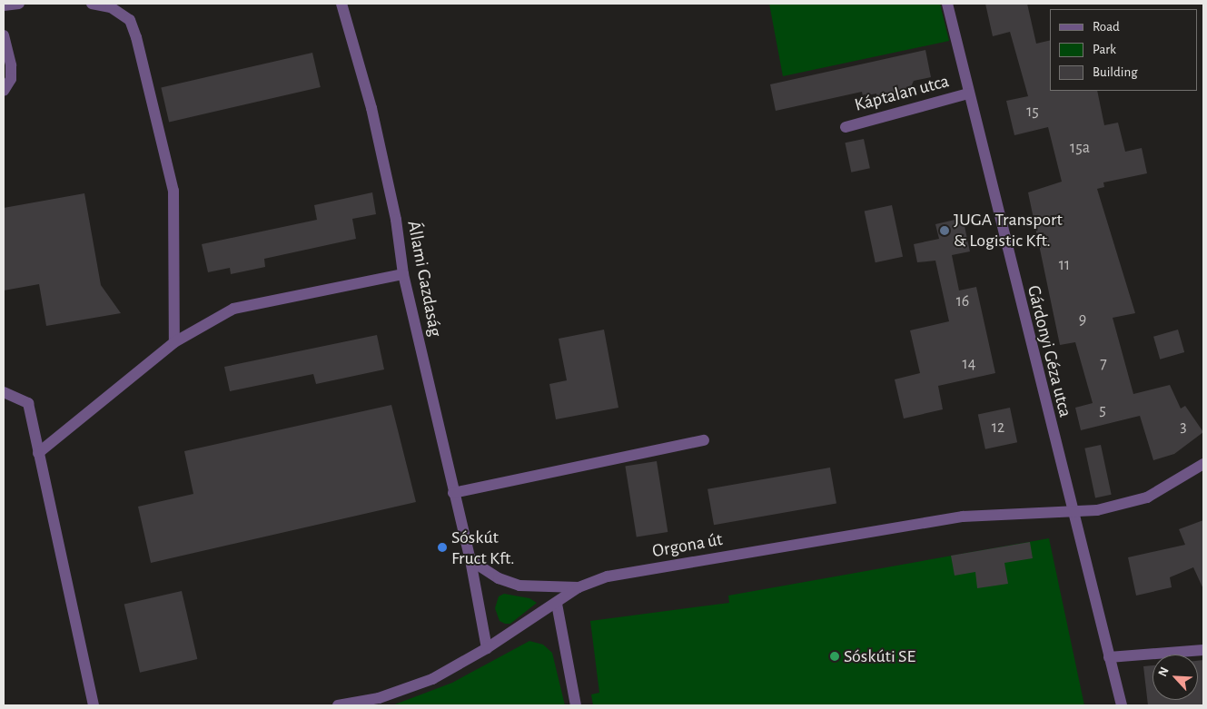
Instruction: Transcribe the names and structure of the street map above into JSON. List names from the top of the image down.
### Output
{
  "streets": {
    "street": [
      "Káptalan utca",
      "Állami Gazdaság",
      "Gárdonyi Géza utca",
      "Orgona út"
    ]
  },
  "crossings": [
    ["Káptalan utca", "Gárdonyi Géza utca"],
    ["Állami Gazdaság", "Orgona út"],
    ["Gárdonyi Géza utca", "Orgona út"]
  ],
  "places": ["JUGA Transport & Logistic Kft.", "Sóskút Fruct Kft.", "Sóskúti SE"],
  "house_numbers": [
    "15",
    "15a",
    "11",
    "16",
    "9",
    "14",
    "7",
    "5",
    "3",
    "12"
  ],
  "legend": ["Road", "Park", "Building"],
  "north": "top left"
}
